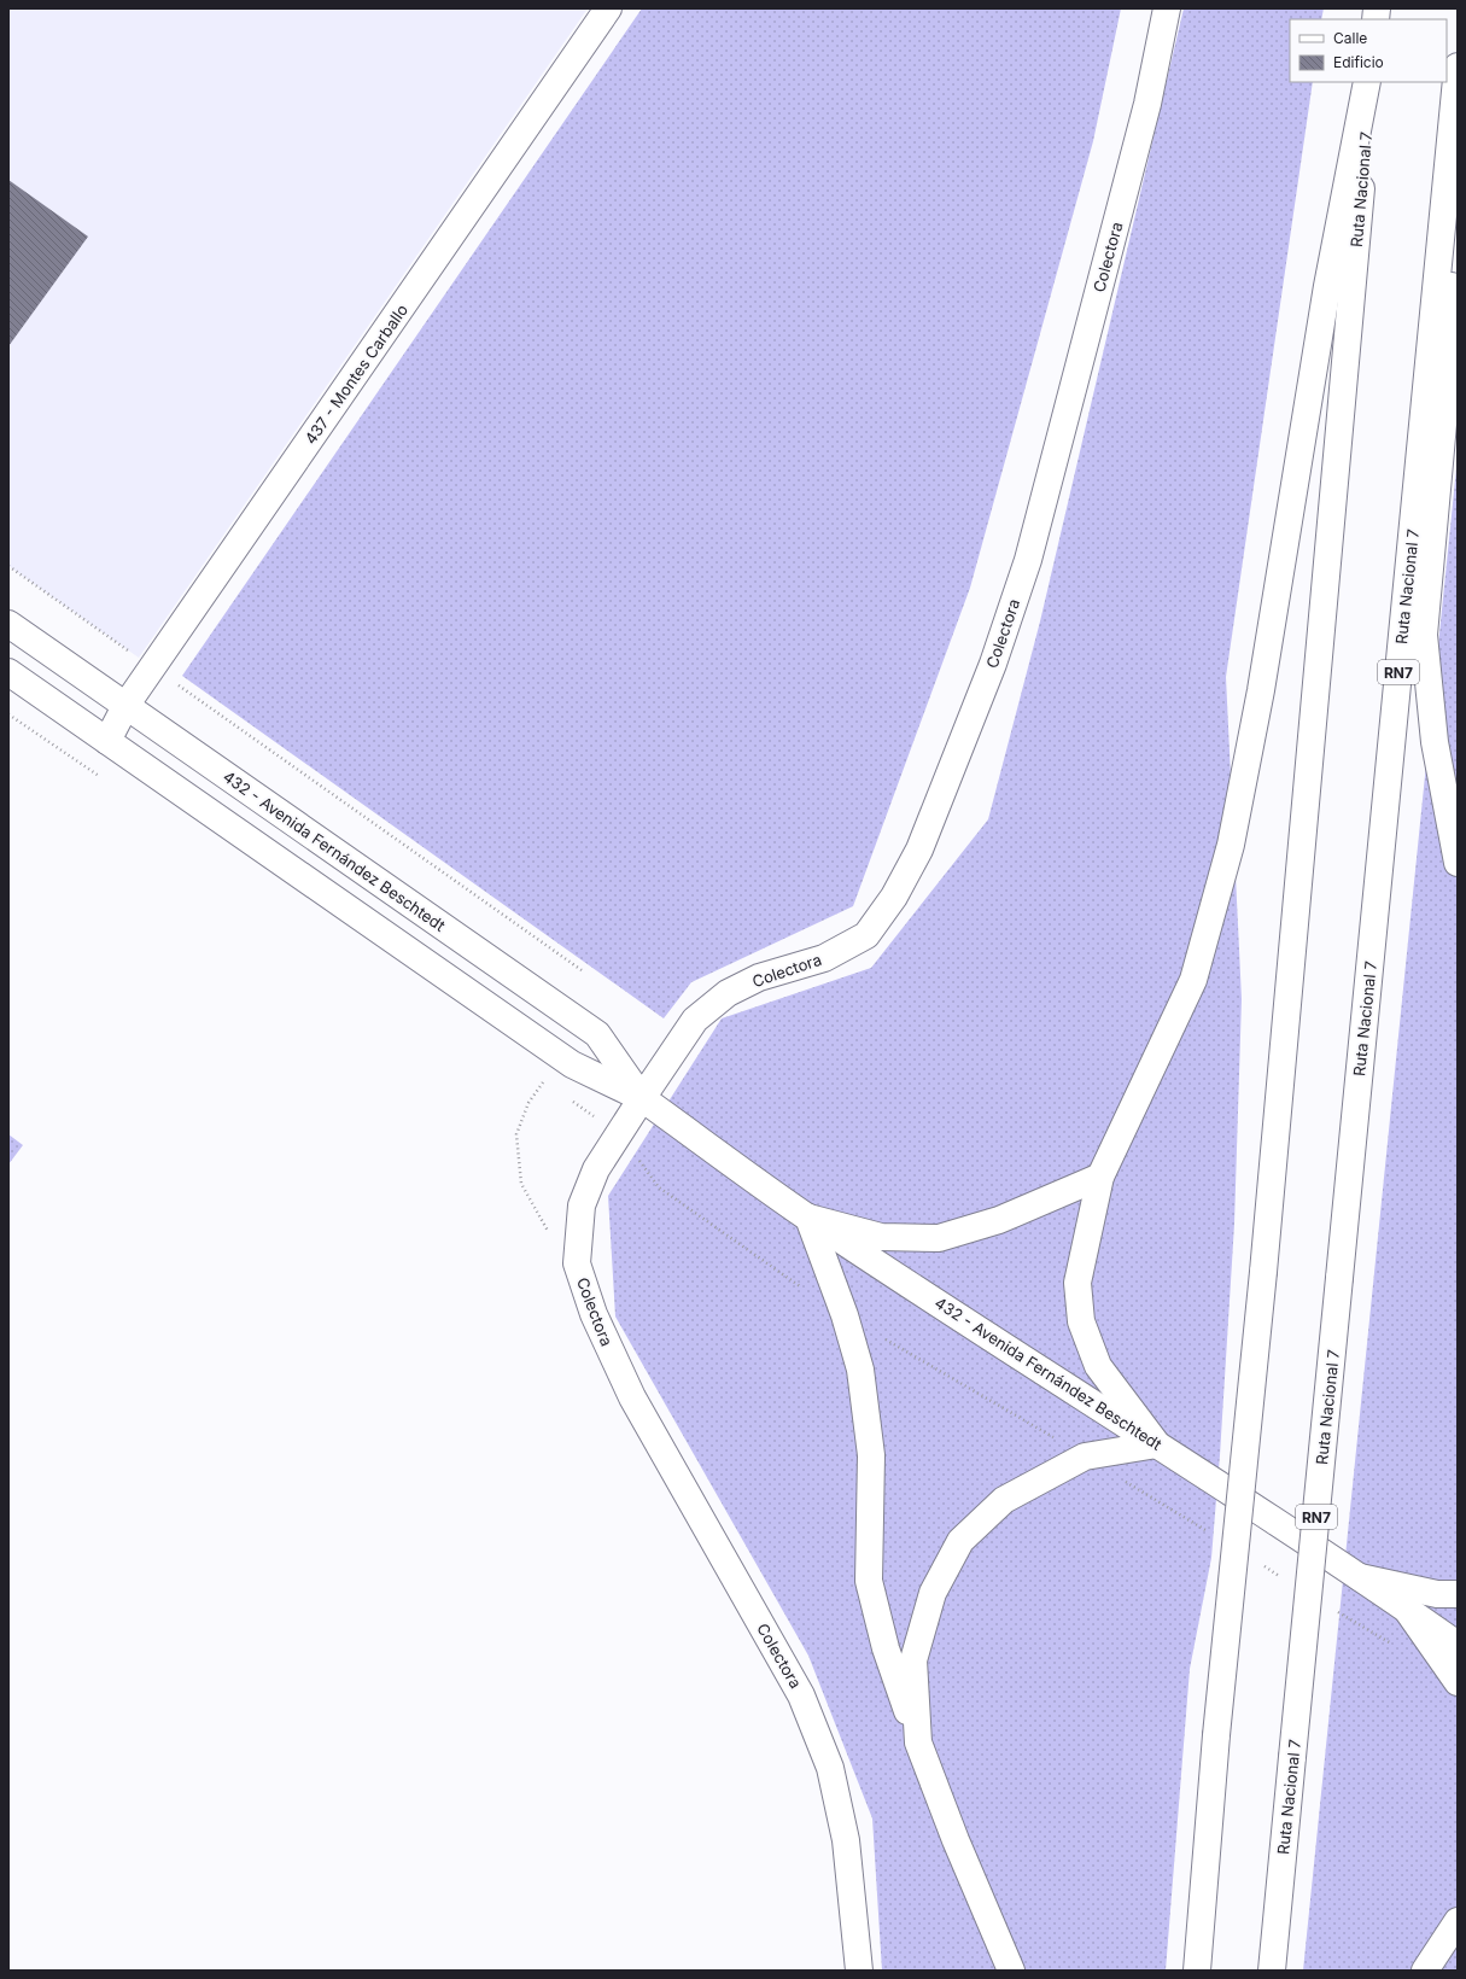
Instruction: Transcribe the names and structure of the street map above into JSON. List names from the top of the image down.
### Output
{
  "streets": {
    "main road": [
      "Ruta Nacional 7",
      "Colectora",
      "437 - Montes Carballo",
      "RN7",
      "432 - Avenida Fernández Beschtedt"
    ]
  },
  "crossings": [
    ["Colectora", "432 - Avenida Fernández Beschtedt"],
    ["437 - Montes Carballo", "432 - Avenida Fernández Beschtedt"]
  ],
  "legend": ["Calle", "Edificio"]
}
